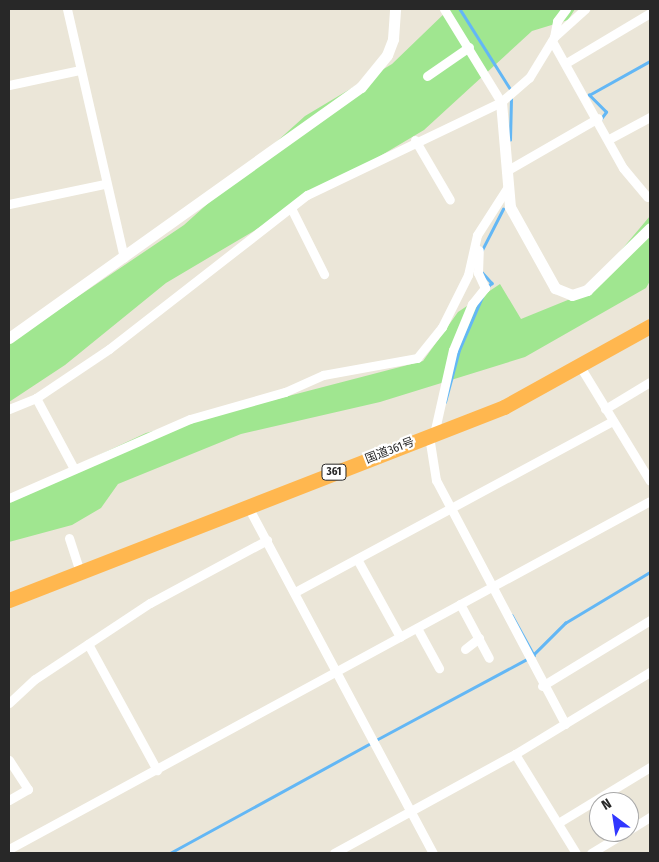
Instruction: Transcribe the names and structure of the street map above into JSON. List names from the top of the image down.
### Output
{
  "streets": {
    "highway": ["国道361号", "361"]
  },
  "north": "top left"
}
